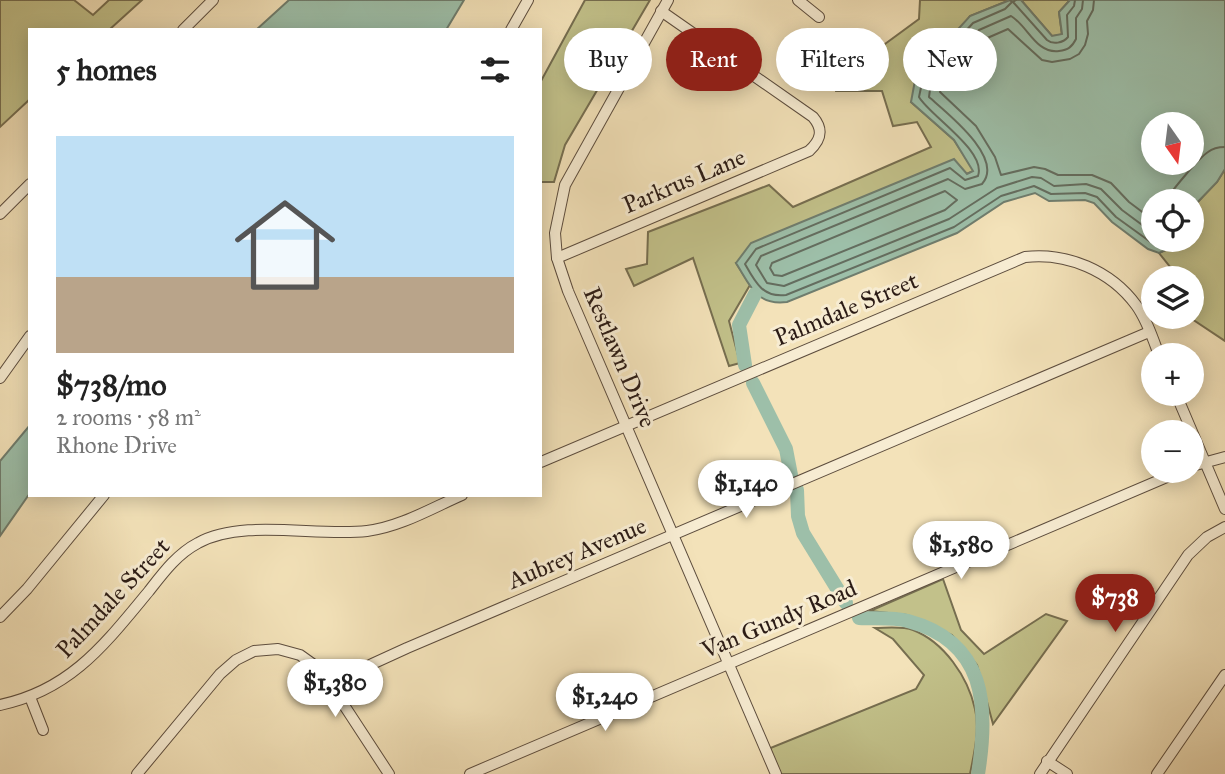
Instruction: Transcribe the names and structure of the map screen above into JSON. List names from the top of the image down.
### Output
{
  "streets": {
    "street": [
      "Parkrus Lane",
      "Palmdale Street",
      "Restlawn Drive",
      "Aubrey Avenue",
      "Van Gundy Road"
    ]
  },
  "crossings": [
    ["Parkrus Lane", "Restlawn Drive"],
    ["Palmdale Street", "Restlawn Drive"],
    ["Palmdale Street", "Aubrey Avenue"],
    ["Restlawn Drive", "Aubrey Avenue"],
    ["Restlawn Drive", "Van Gundy Road"]
  ],
  "north": "bottom",
  "page": {
    "chip": [
      "Buy",
      "Rent",
      "Filters",
      "New"
    ],
    "heading": "5 homes",
    "map_buttons": ["+", "−"],
    "list": [
      {
        "name": "$738/mo",
        "note": "2 rooms · 58 m² · Rhone Drive"
      }
    ],
    "price": [
      "$1,140",
      "$1,580",
      "$738",
      "$1,380",
      "$1,240"
    ]
  }
}
